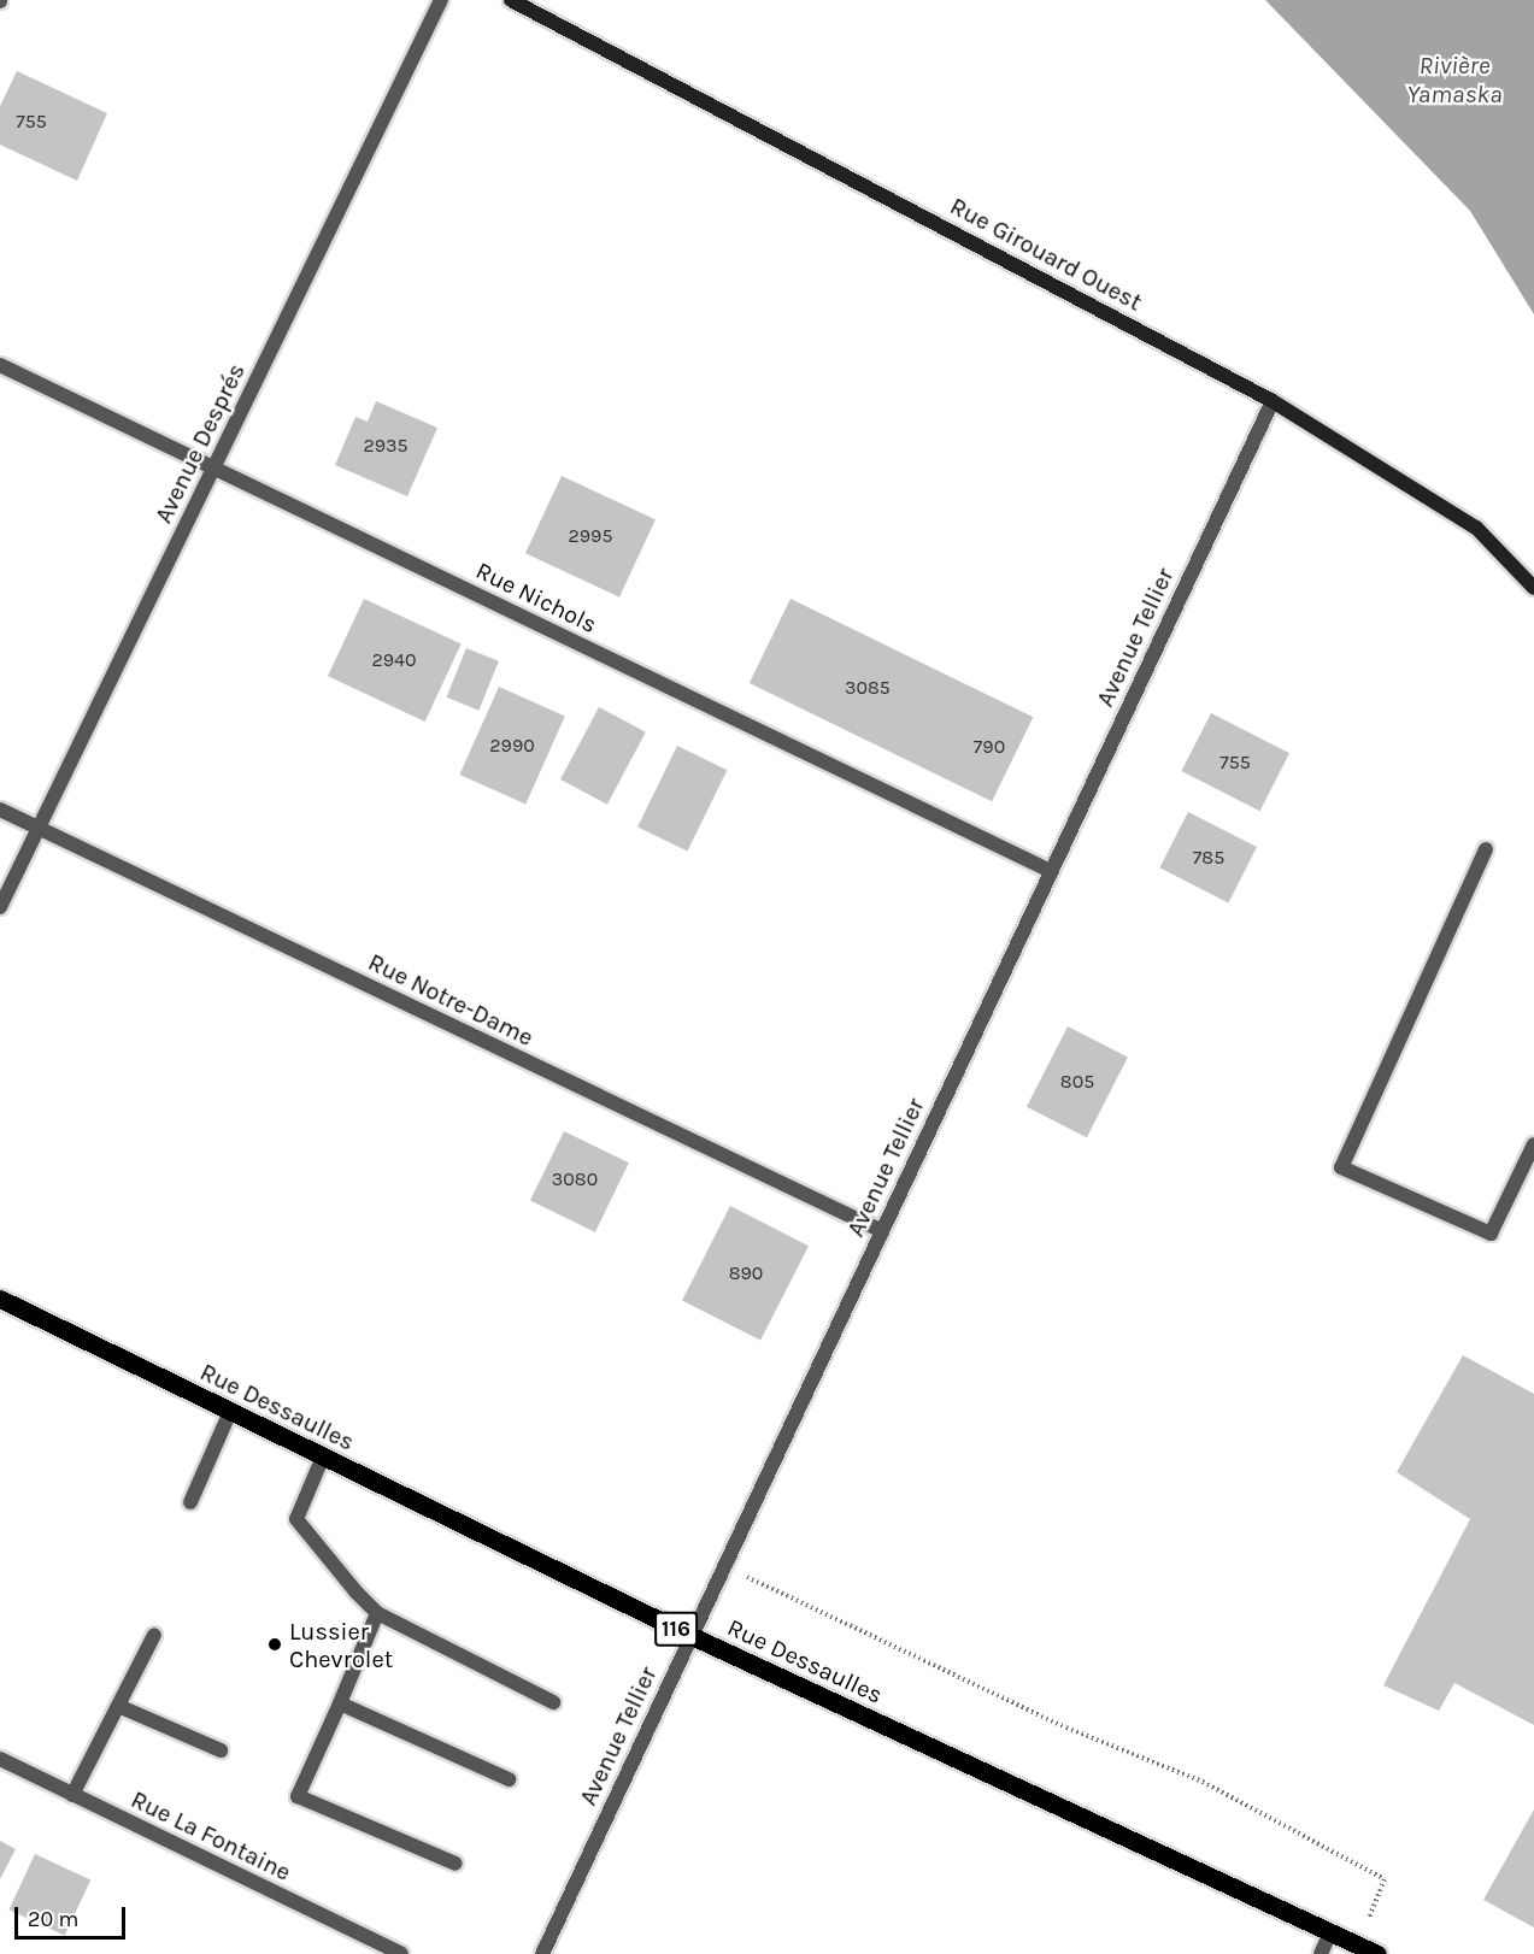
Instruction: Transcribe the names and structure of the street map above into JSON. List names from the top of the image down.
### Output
{
  "streets": {
    "main road": ["Rue Dessaulles", "116"],
    "street": [
      "Rue Girouard Ouest",
      "Avenue Després",
      "Rue Nichols",
      "Avenue Tellier",
      "Rue Notre-Dame",
      "Rue La Fontaine"
    ]
  },
  "crossings": [
    ["Rue Girouard Ouest", "Avenue Tellier"],
    ["Avenue Després", "Rue Nichols"],
    ["Avenue Després", "Rue Notre-Dame"],
    ["Rue Nichols", "Avenue Tellier"],
    ["Avenue Tellier", "Rue Notre-Dame"],
    ["Avenue Tellier", "Rue Dessaulles"]
  ],
  "water": ["Rivière Yamaska"],
  "places": ["Lussier Chevrolet"],
  "house_numbers": [
    "755",
    "2935",
    "2995",
    "2940",
    "3085",
    "2990",
    "790",
    "755",
    "785",
    "805",
    "3080",
    "890"
  ],
  "scale_bar": "20 m"
}
